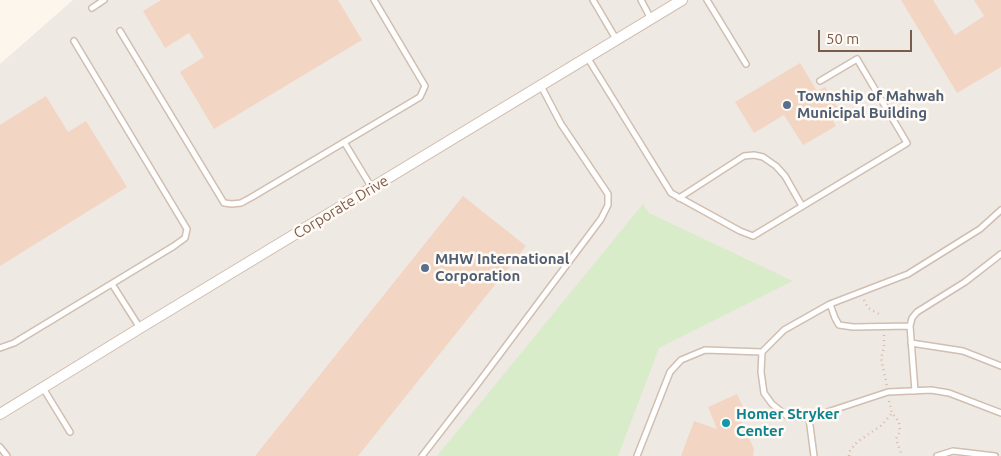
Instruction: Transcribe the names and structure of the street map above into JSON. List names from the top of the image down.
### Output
{
  "streets": {
    "street": ["Corporate Drive"]
  },
  "places": ["Township of Mahwah Municipal Building", "MHW International Corporation", "Homer Stryker Center"],
  "scale_bar": "50 m"
}
